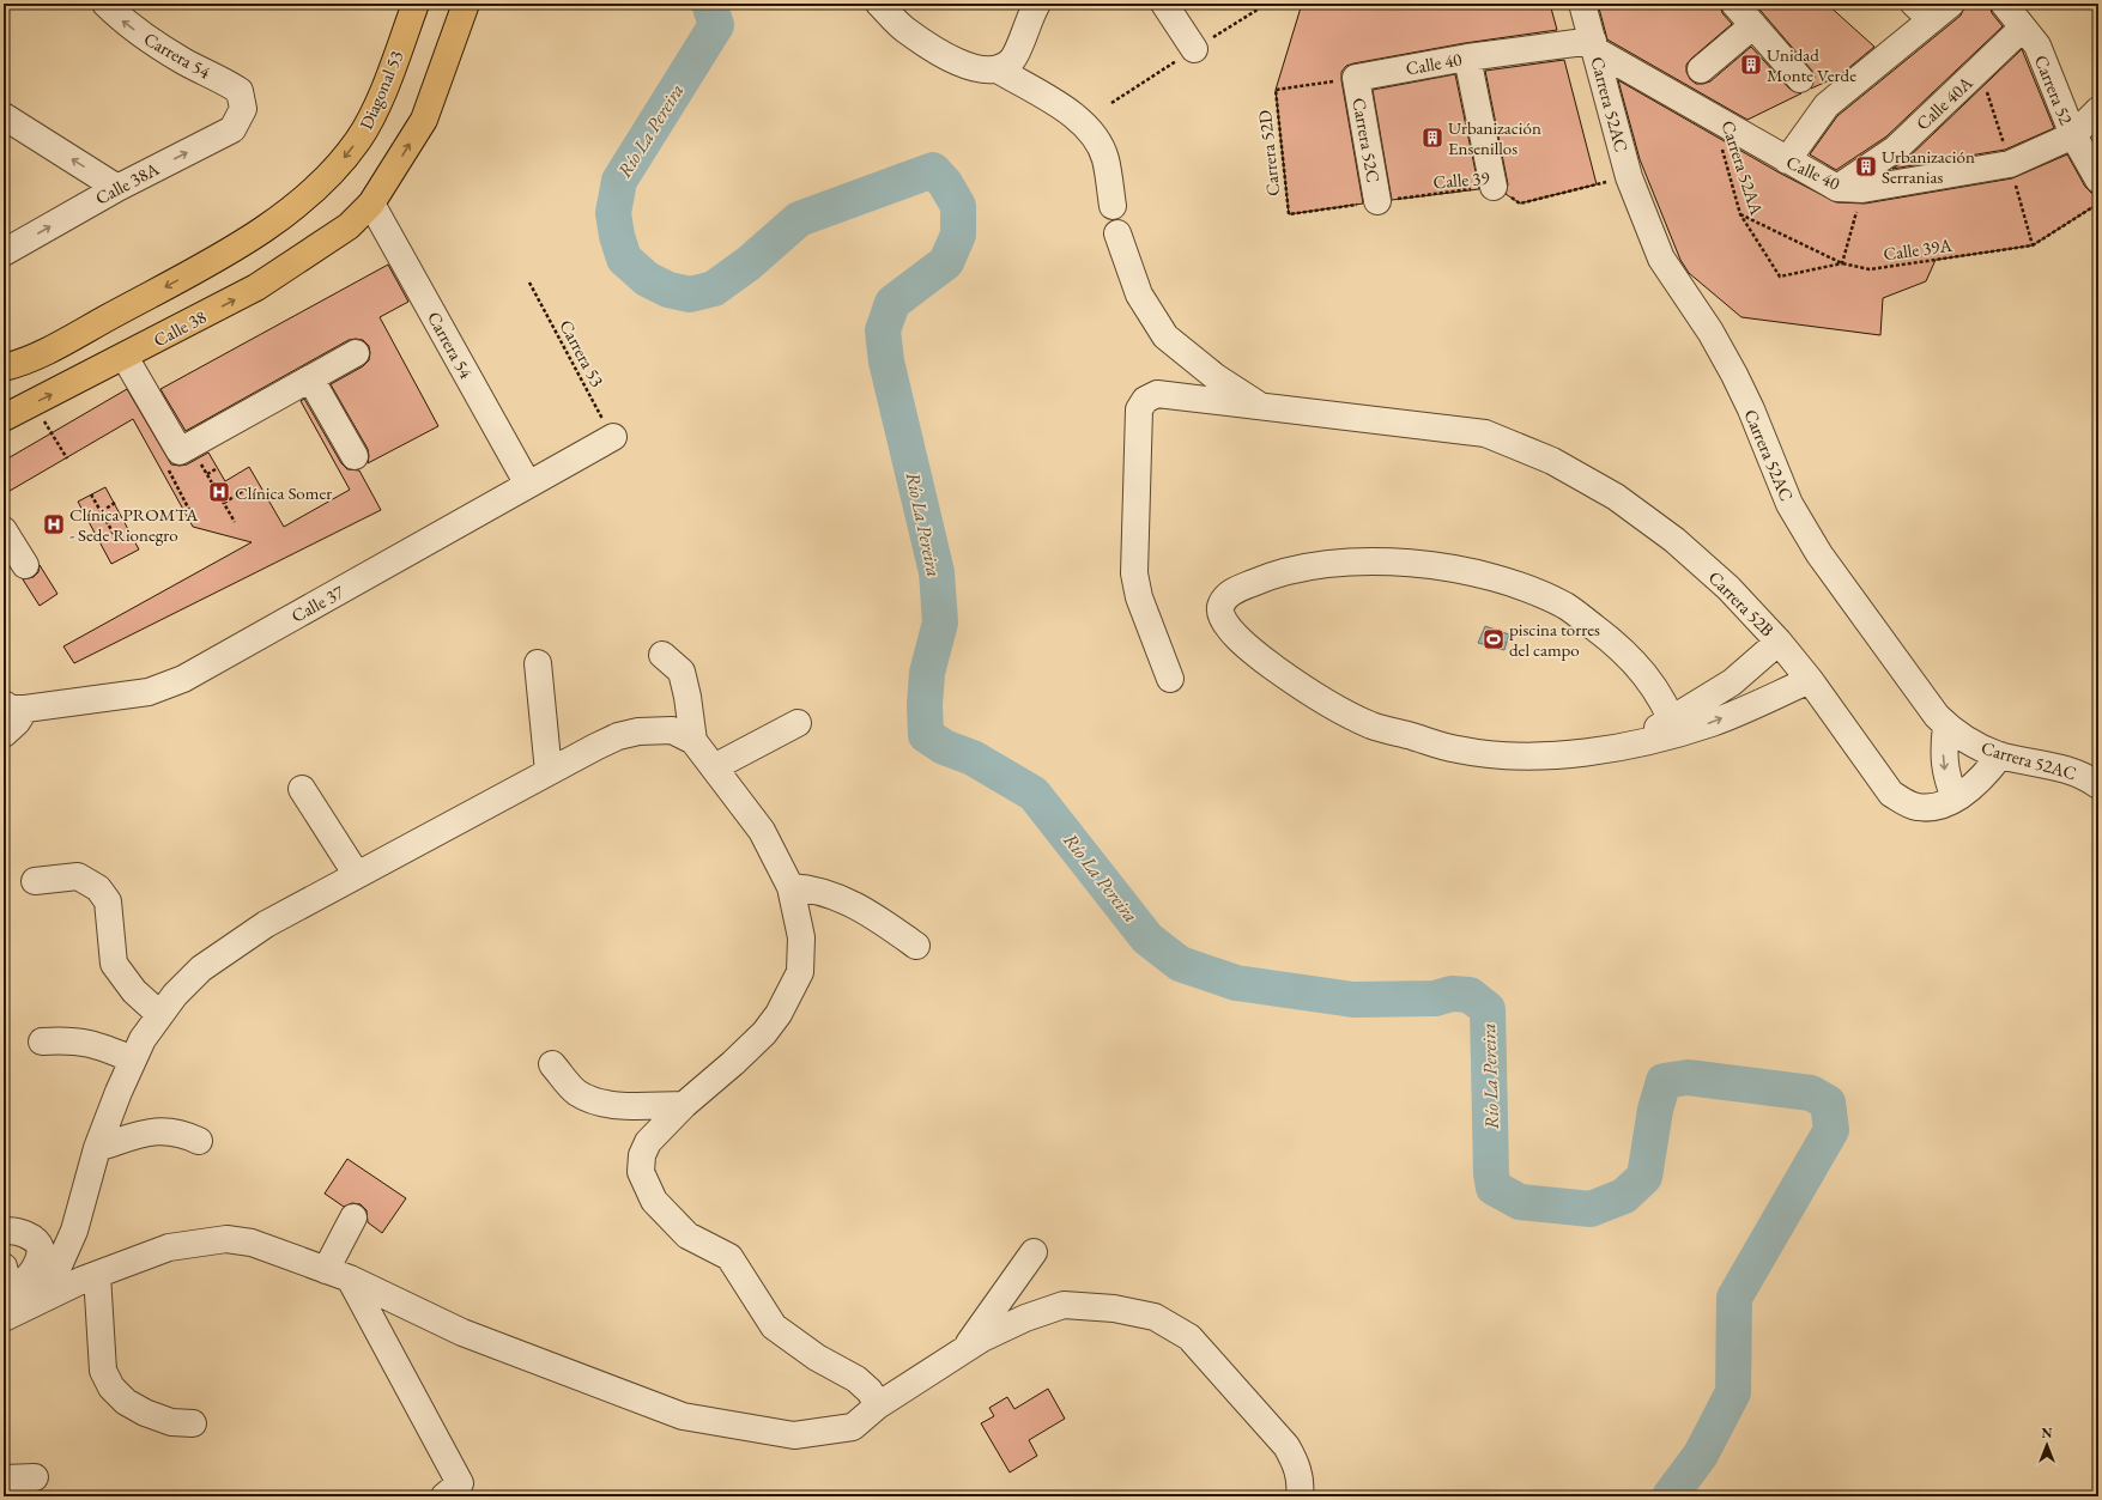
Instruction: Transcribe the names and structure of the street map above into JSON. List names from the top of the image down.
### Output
{
  "streets": {
    "main road": ["Diagonal 53", "Calle 38"],
    "street": [
      "Carrera 54",
      "Calle 40",
      "Carrera 52",
      "Calle 40A",
      "Carrera 52AC",
      "Carrera 52C",
      "Calle 38A",
      "Calle 37",
      "Carrera 52B"
    ],
    "path": [
      "Carrera 52D",
      "Carrera 52AA",
      "Calle 39",
      "Calle 39A",
      "Carrera 53"
    ]
  },
  "crossings": [
    ["Carrera 54", "Calle 38A"],
    ["Carrera 54", "Calle 38"],
    ["Carrera 54", "Calle 37"],
    ["Calle 40", "Carrera 52"],
    ["Calle 40", "Calle 40A"],
    ["Calle 40", "Carrera 52AC"],
    ["Calle 40", "Carrera 52C"],
    ["Calle 40", "Carrera 52D"],
    ["Calle 40", "Carrera 52AA"],
    ["Carrera 52", "Calle 40A"],
    ["Carrera 52AC", "Calle 39"],
    ["Carrera 52AC", "Carrera 52B"],
    ["Carrera 52C", "Carrera 52D"],
    ["Carrera 52C", "Calle 39"],
    ["Carrera 52D", "Calle 39"],
    ["Carrera 52AA", "Calle 39A"],
    ["Carrera 53", "Calle 37"]
  ],
  "one_way": ["Calle 38A", "Calle 38"],
  "water": ["Río La Pereira"],
  "places": {
    "building": ["Unidad Monte Verde", "Urbanización Ensenillos", "Urbanización Serranias"],
    "hospital": ["Clínica Somer", "Clínica PROMTA - Sede Rionegro"],
    "sports": ["piscina torres del campo"]
  },
  "north": "top"
}
